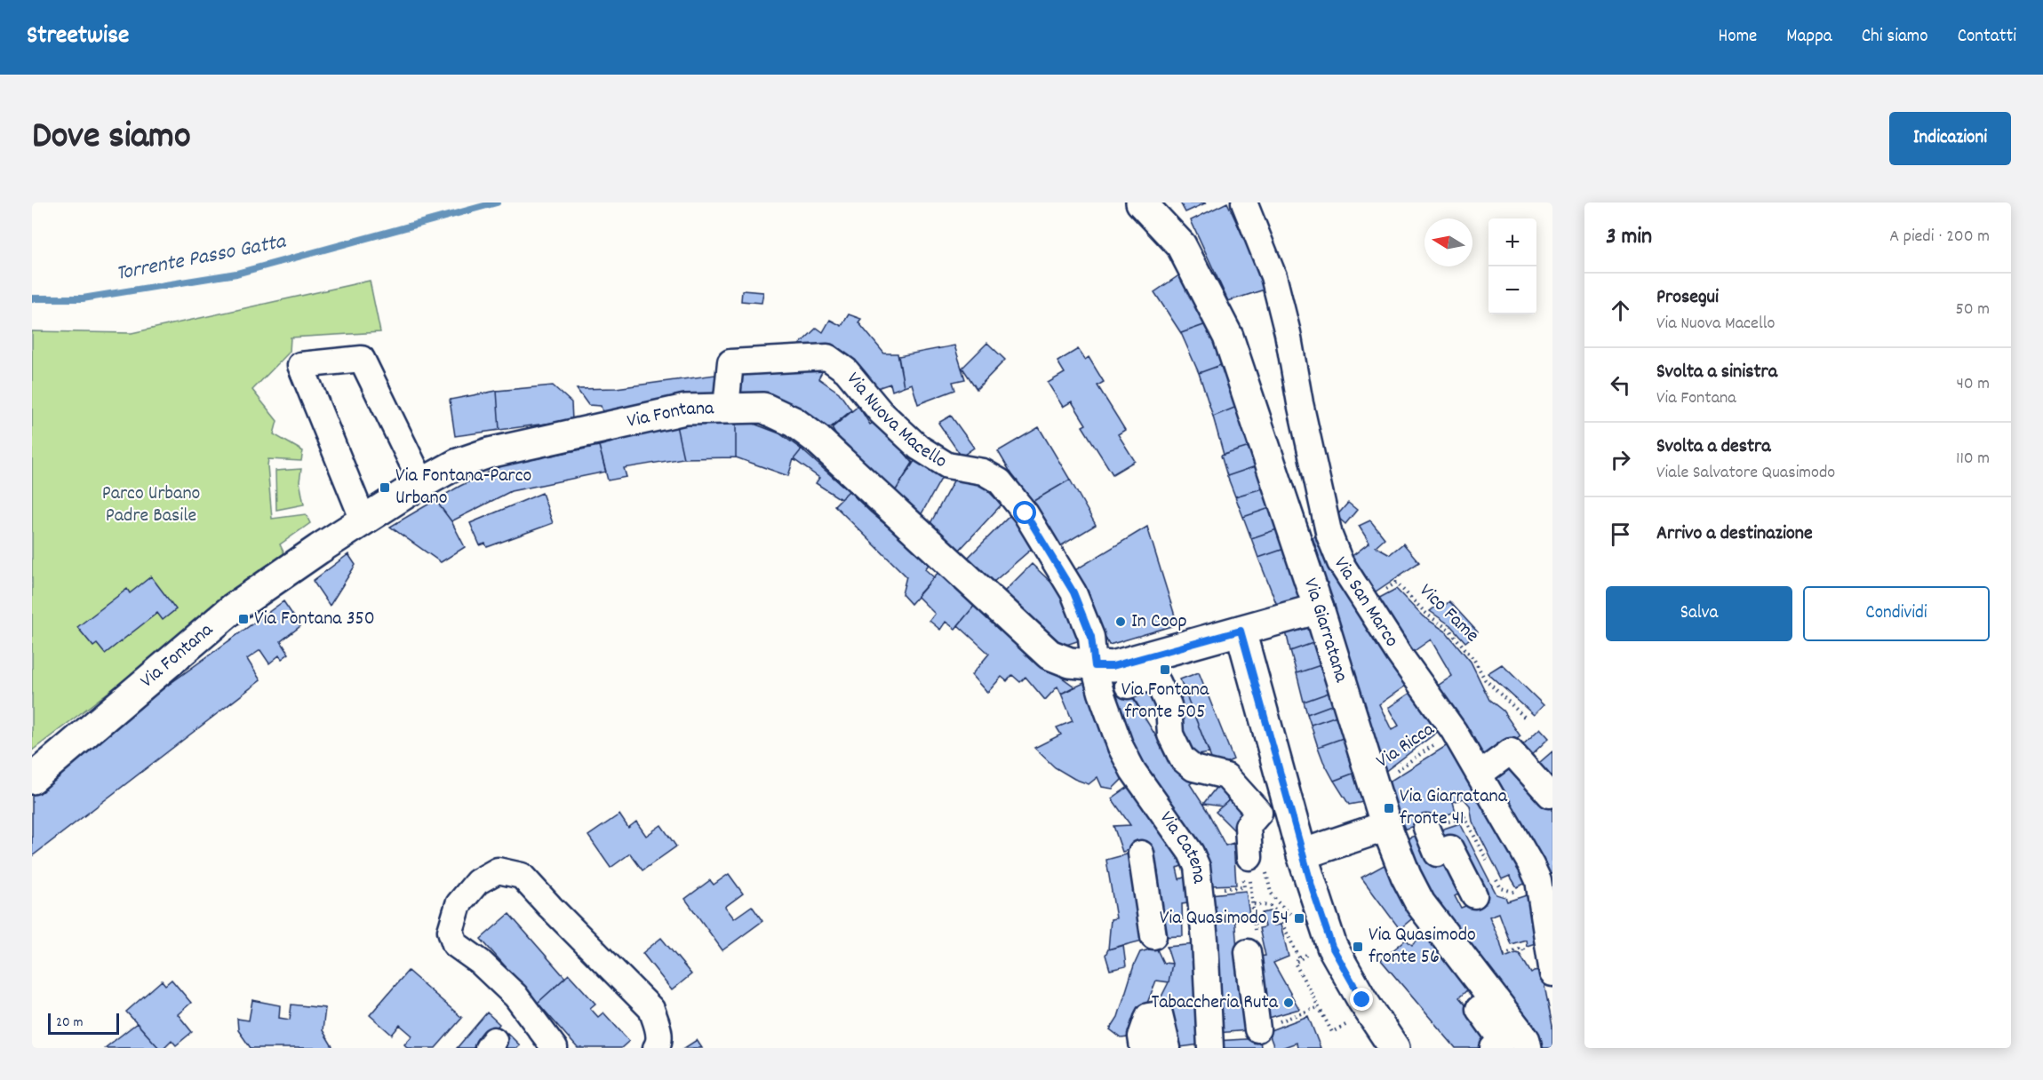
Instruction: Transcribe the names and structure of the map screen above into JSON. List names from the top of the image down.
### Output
{
  "streets": {
    "street": [
      "Via Fontana",
      "Via Nuova Macello",
      "Via San Marco",
      "Via Giarratana",
      "Via Catena"
    ],
    "path": ["Vico Fame", "Via Ricca"]
  },
  "crossings": [
    ["Via Fontana", "Via Nuova Macello"],
    ["Via Fontana", "Via Giarratana"],
    ["Via Fontana", "Via Catena"],
    ["Via Nuova Macello", "Via Catena"],
    ["Via San Marco", "Vico Fame"],
    ["Via San Marco", "Via Ricca"],
    ["Via Giarratana", "Via Ricca"]
  ],
  "water": ["Torrente Passo Gatta"],
  "parks": ["Parco Urbano Padre Basile"],
  "places": {
    "transit": [
      "Via Fontana-Parco Urbano",
      "Via Fontana 350",
      "Via Fontana fronte 505",
      "Via Giarratana fronte 41",
      "Via Quasimodo 54",
      "Via Quasimodo fronte 56"
    ],
    "other": ["In Coop", "Tabaccheria Ruta"]
  },
  "scale_bar": "20 m",
  "north": "left",
  "page": {
    "header": "Streetwise",
    "nav": [
      "Home",
      "Mappa",
      "Chi siamo",
      "Contatti"
    ],
    "title": "Dove siamo",
    "buttons": [
      "Indicazioni",
      ["Salva", "Condividi"]
    ],
    "heading": ["3 min", "A piedi · 200 m"],
    "map_buttons": ["+", "−"],
    "list": [
      ["Prosegui", "Via Nuova Macello", "50 m"],
      ["Svolta a sinistra", "Via Fontana", "40 m"],
      ["Svolta a destra", "Viale Salvatore Quasimodo", "110 m"],
      "Arrivo a destinazione"
    ],
    "scale": "20 m"
  }
}
